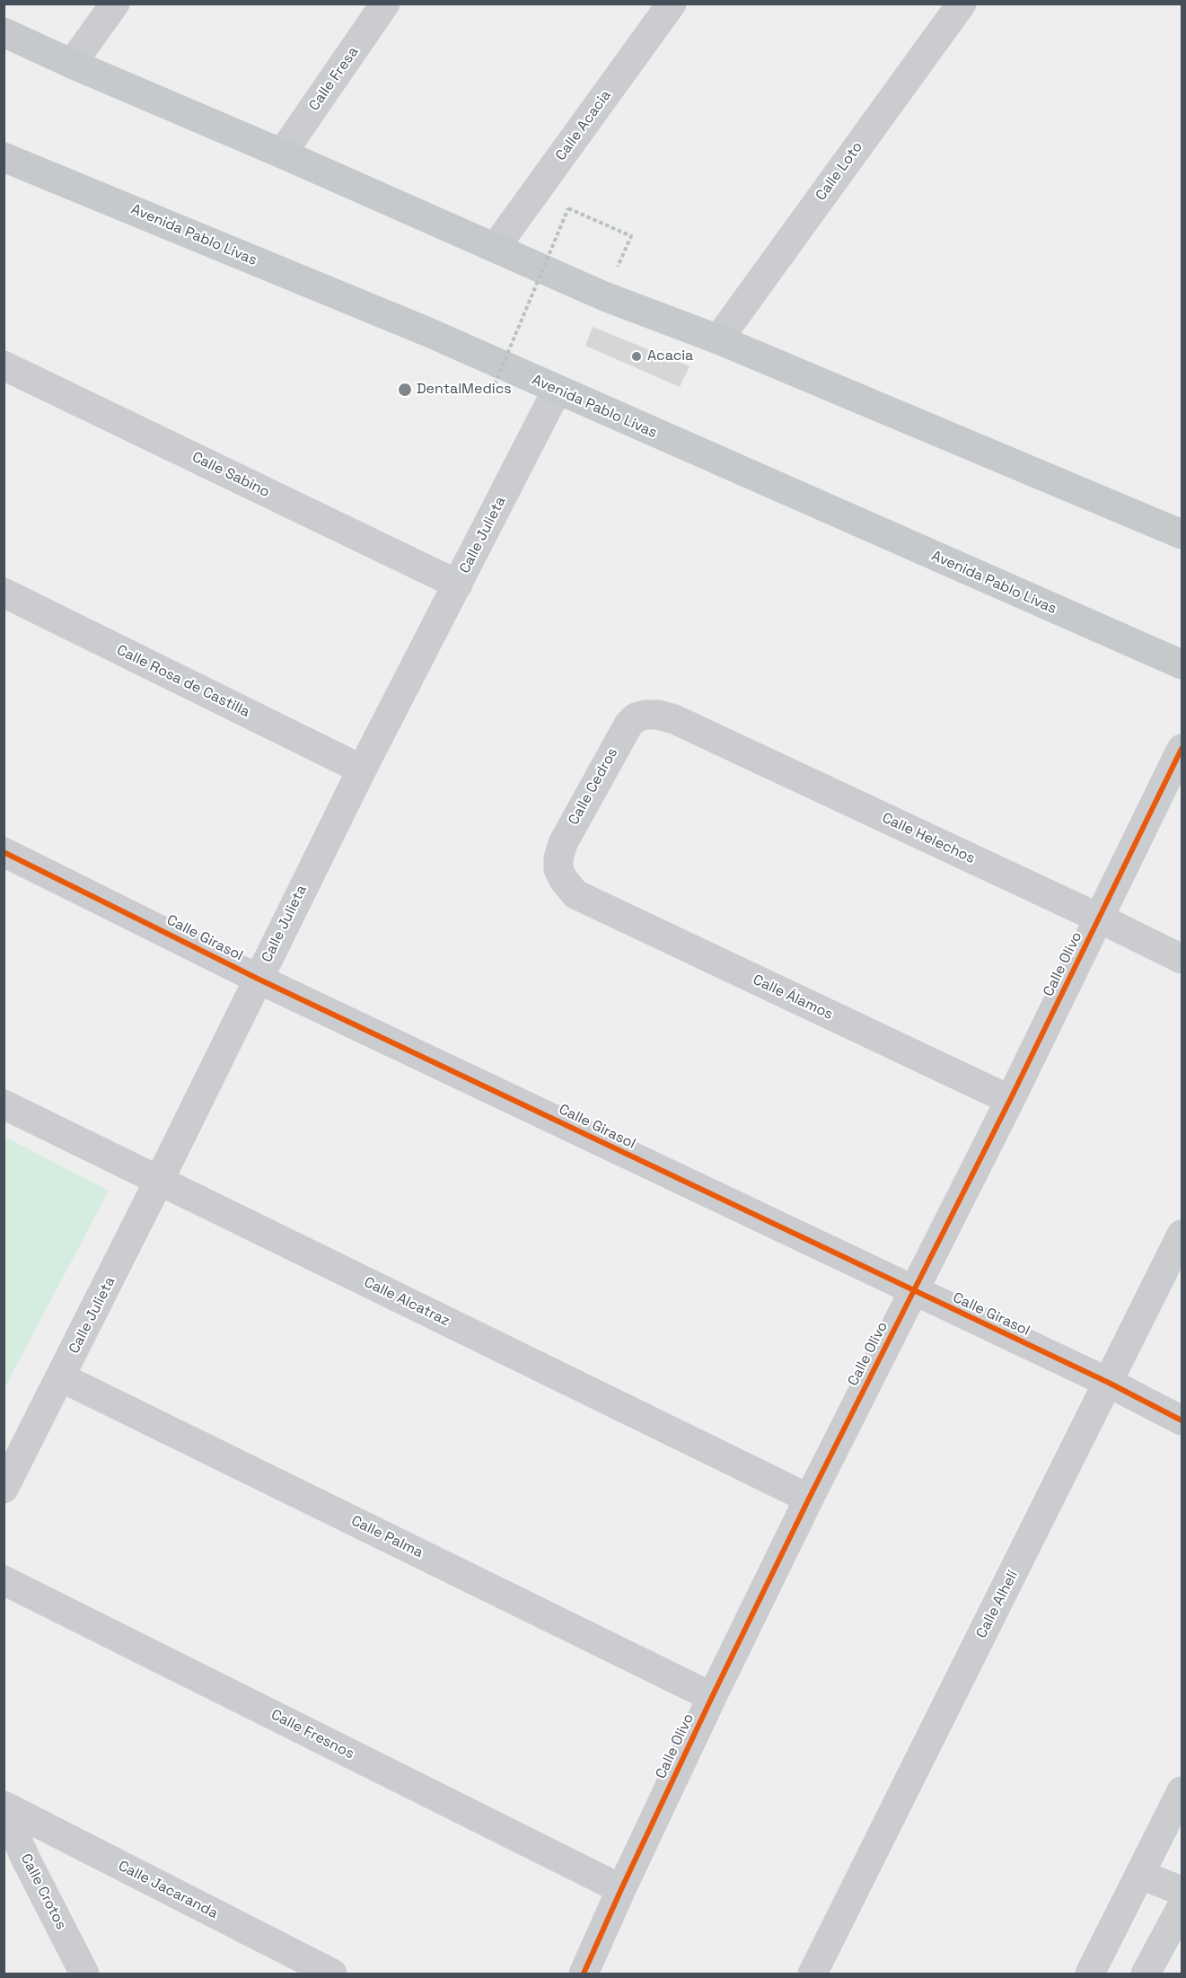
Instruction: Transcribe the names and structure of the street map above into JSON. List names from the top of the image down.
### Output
{
  "streets": {
    "main road": ["Avenida Pablo Livas"],
    "street": [
      "Calle Fresa",
      "Calle Acacia",
      "Calle Loto",
      "Calle Sabino",
      "Calle Julieta",
      "Calle Rosa de Castilla",
      "Calle Cedros",
      "Calle Helechos",
      "Calle Girasol",
      "Calle Olivo",
      "Calle Álamos",
      "Calle Alcatraz",
      "Calle Palma",
      "Calle Alhelí",
      "Calle Fresnos",
      "Calle Jacaranda",
      "Calle Crotos"
    ]
  },
  "crossings": [
    ["Avenida Pablo Livas", "Calle Julieta"],
    ["Calle Sabino", "Calle Julieta"],
    ["Calle Julieta", "Calle Rosa de Castilla"],
    ["Calle Julieta", "Calle Girasol"],
    ["Calle Julieta", "Calle Alcatraz"],
    ["Calle Julieta", "Calle Palma"],
    ["Calle Cedros", "Calle Helechos"],
    ["Calle Cedros", "Calle Álamos"],
    ["Calle Helechos", "Calle Olivo"],
    ["Calle Girasol", "Calle Olivo"],
    ["Calle Girasol", "Calle Alhelí"],
    ["Calle Olivo", "Calle Álamos"],
    ["Calle Olivo", "Calle Alcatraz"],
    ["Calle Olivo", "Calle Palma"],
    ["Calle Olivo", "Calle Fresnos"]
  ],
  "places": ["Acacia", "DentalMedics"]
}
